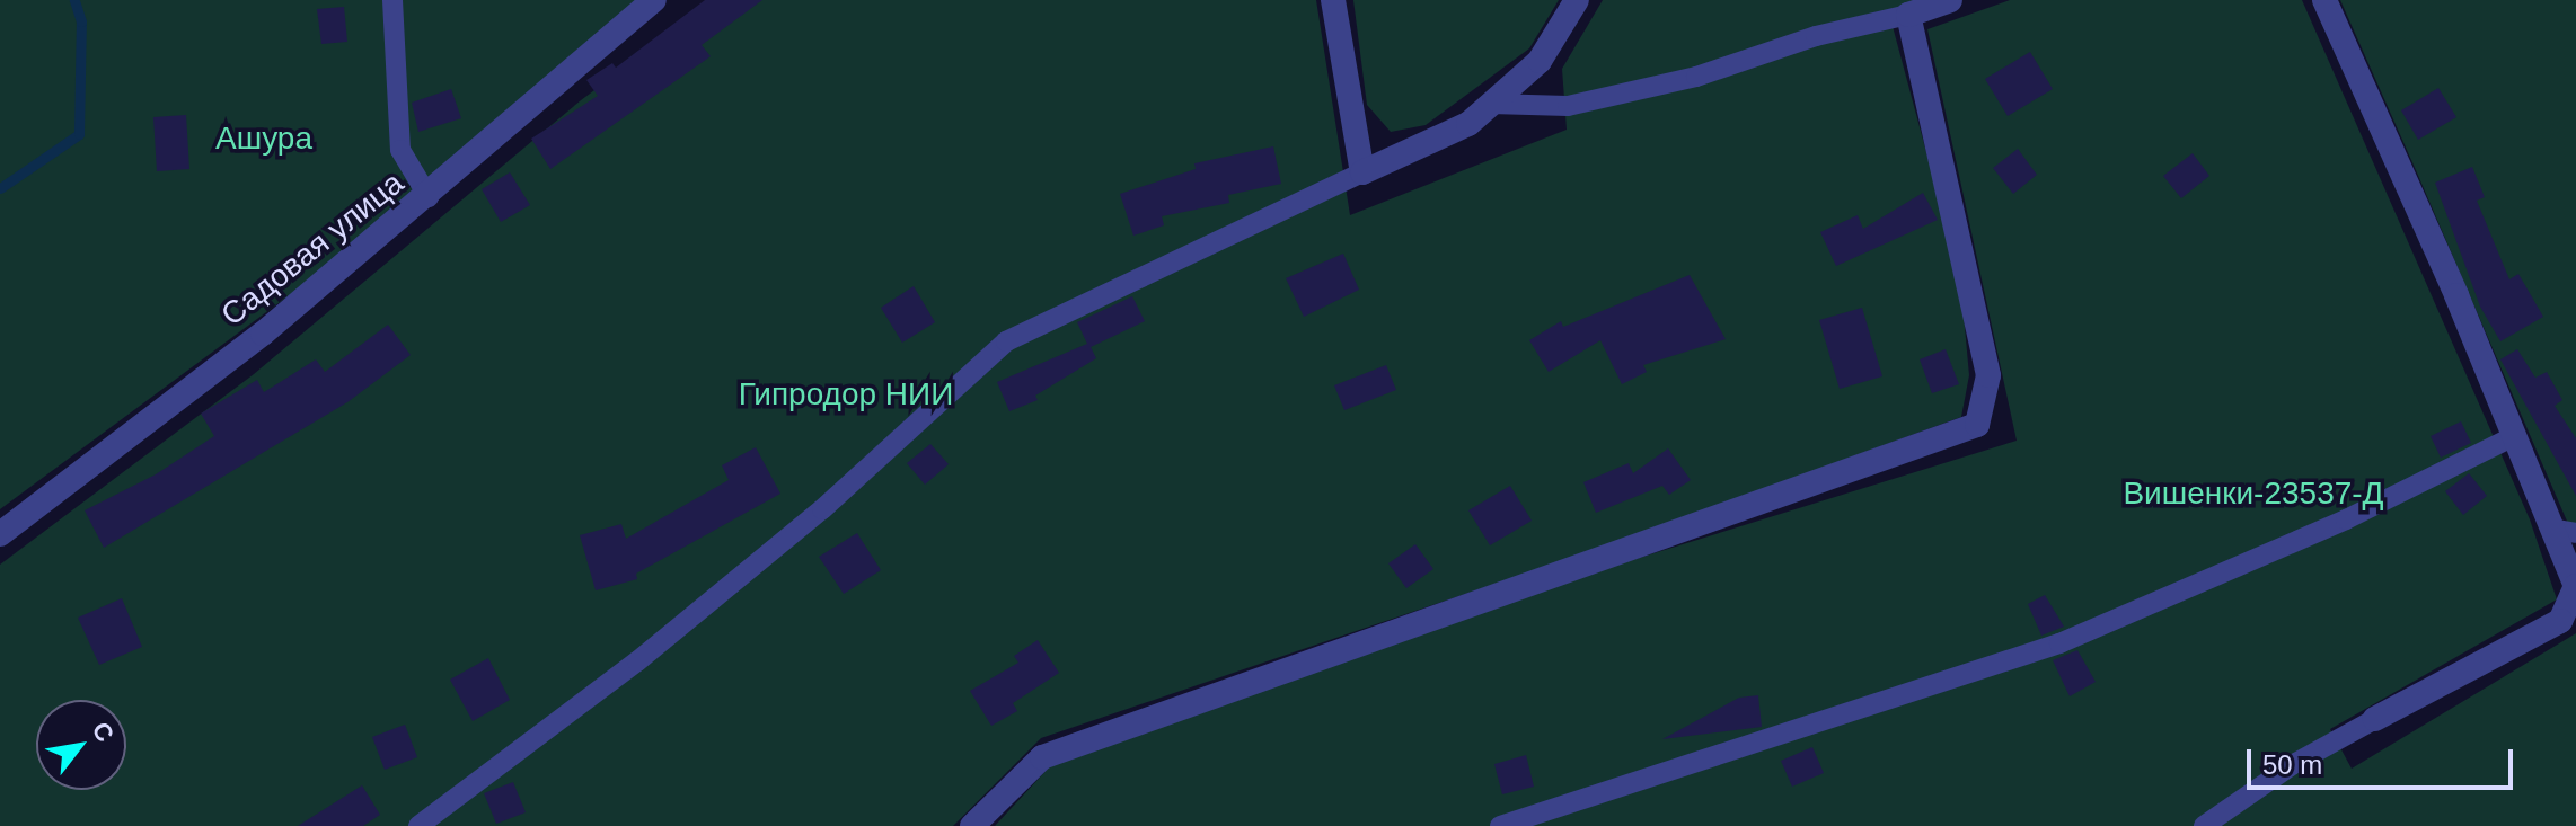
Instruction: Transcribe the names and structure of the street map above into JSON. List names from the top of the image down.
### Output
{
  "streets": {
    "street": ["Садовая улица"]
  },
  "parks": ["Ашура", "Гипродор НИИ", "Вишенки-23537-Д"],
  "scale_bar": "50 m",
  "north": "top right"
}
